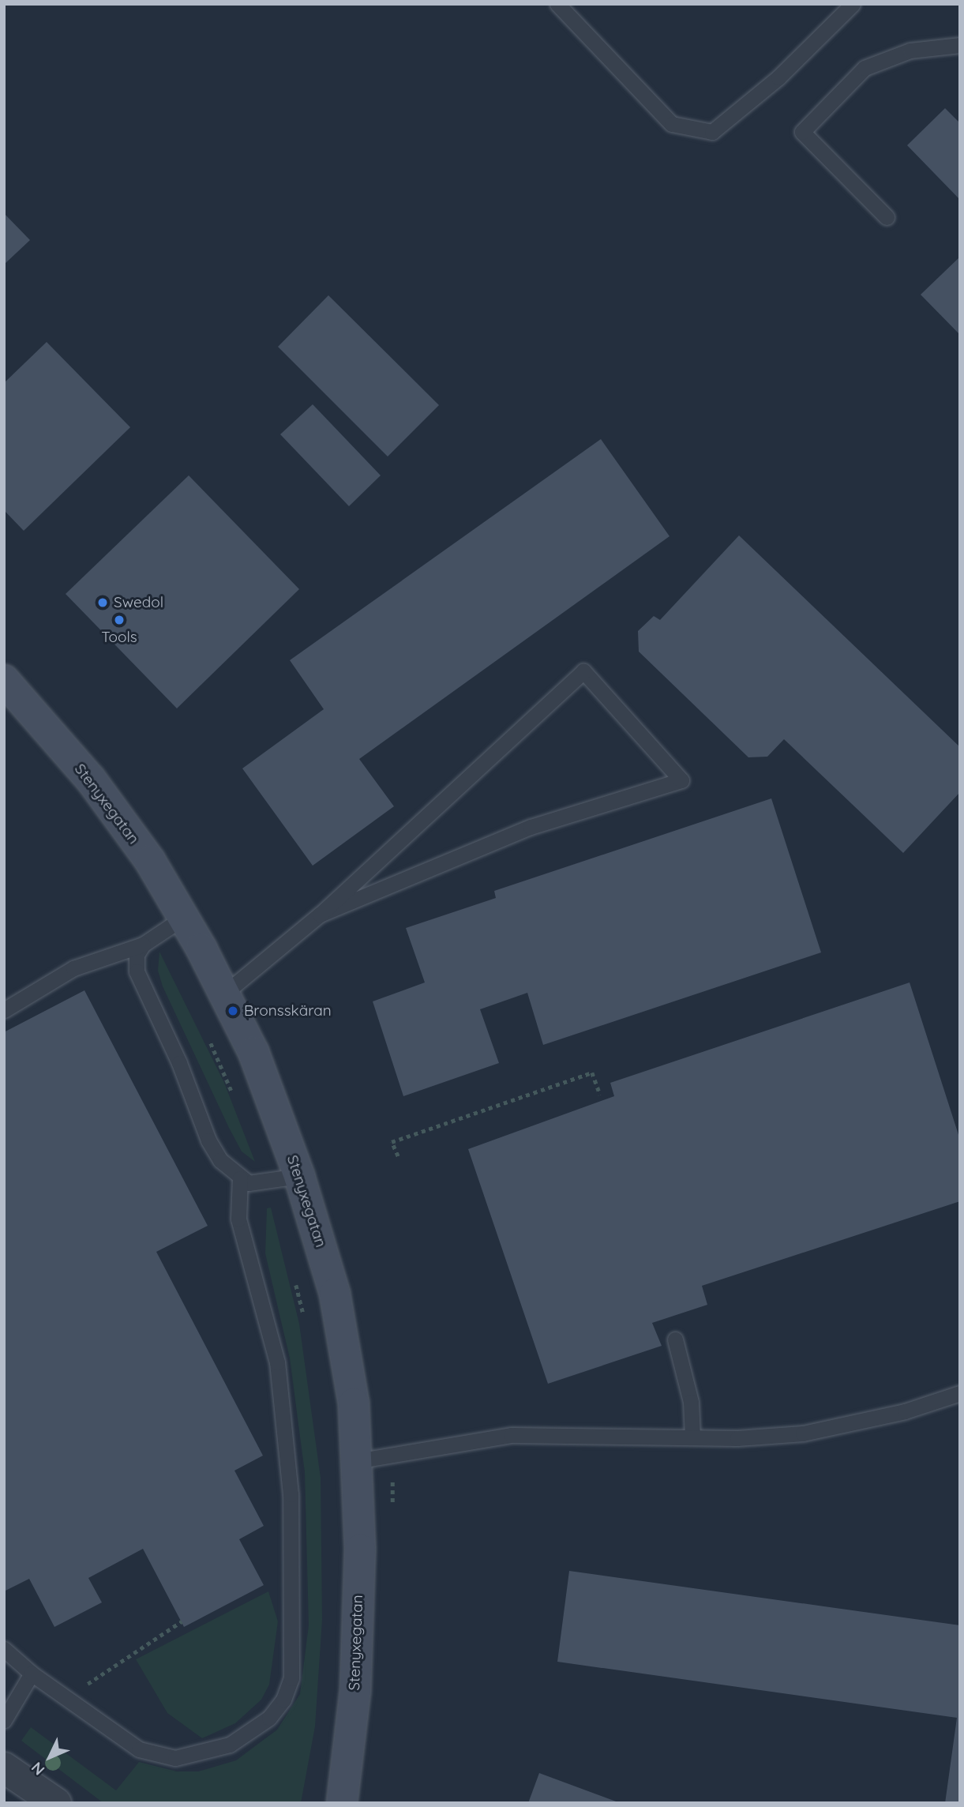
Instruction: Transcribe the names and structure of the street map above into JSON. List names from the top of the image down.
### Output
{
  "streets": {
    "street": ["Stenyxegatan"]
  },
  "places": ["Swedol", "Tools", "Bronsskäran"],
  "north": "bottom left"
}
